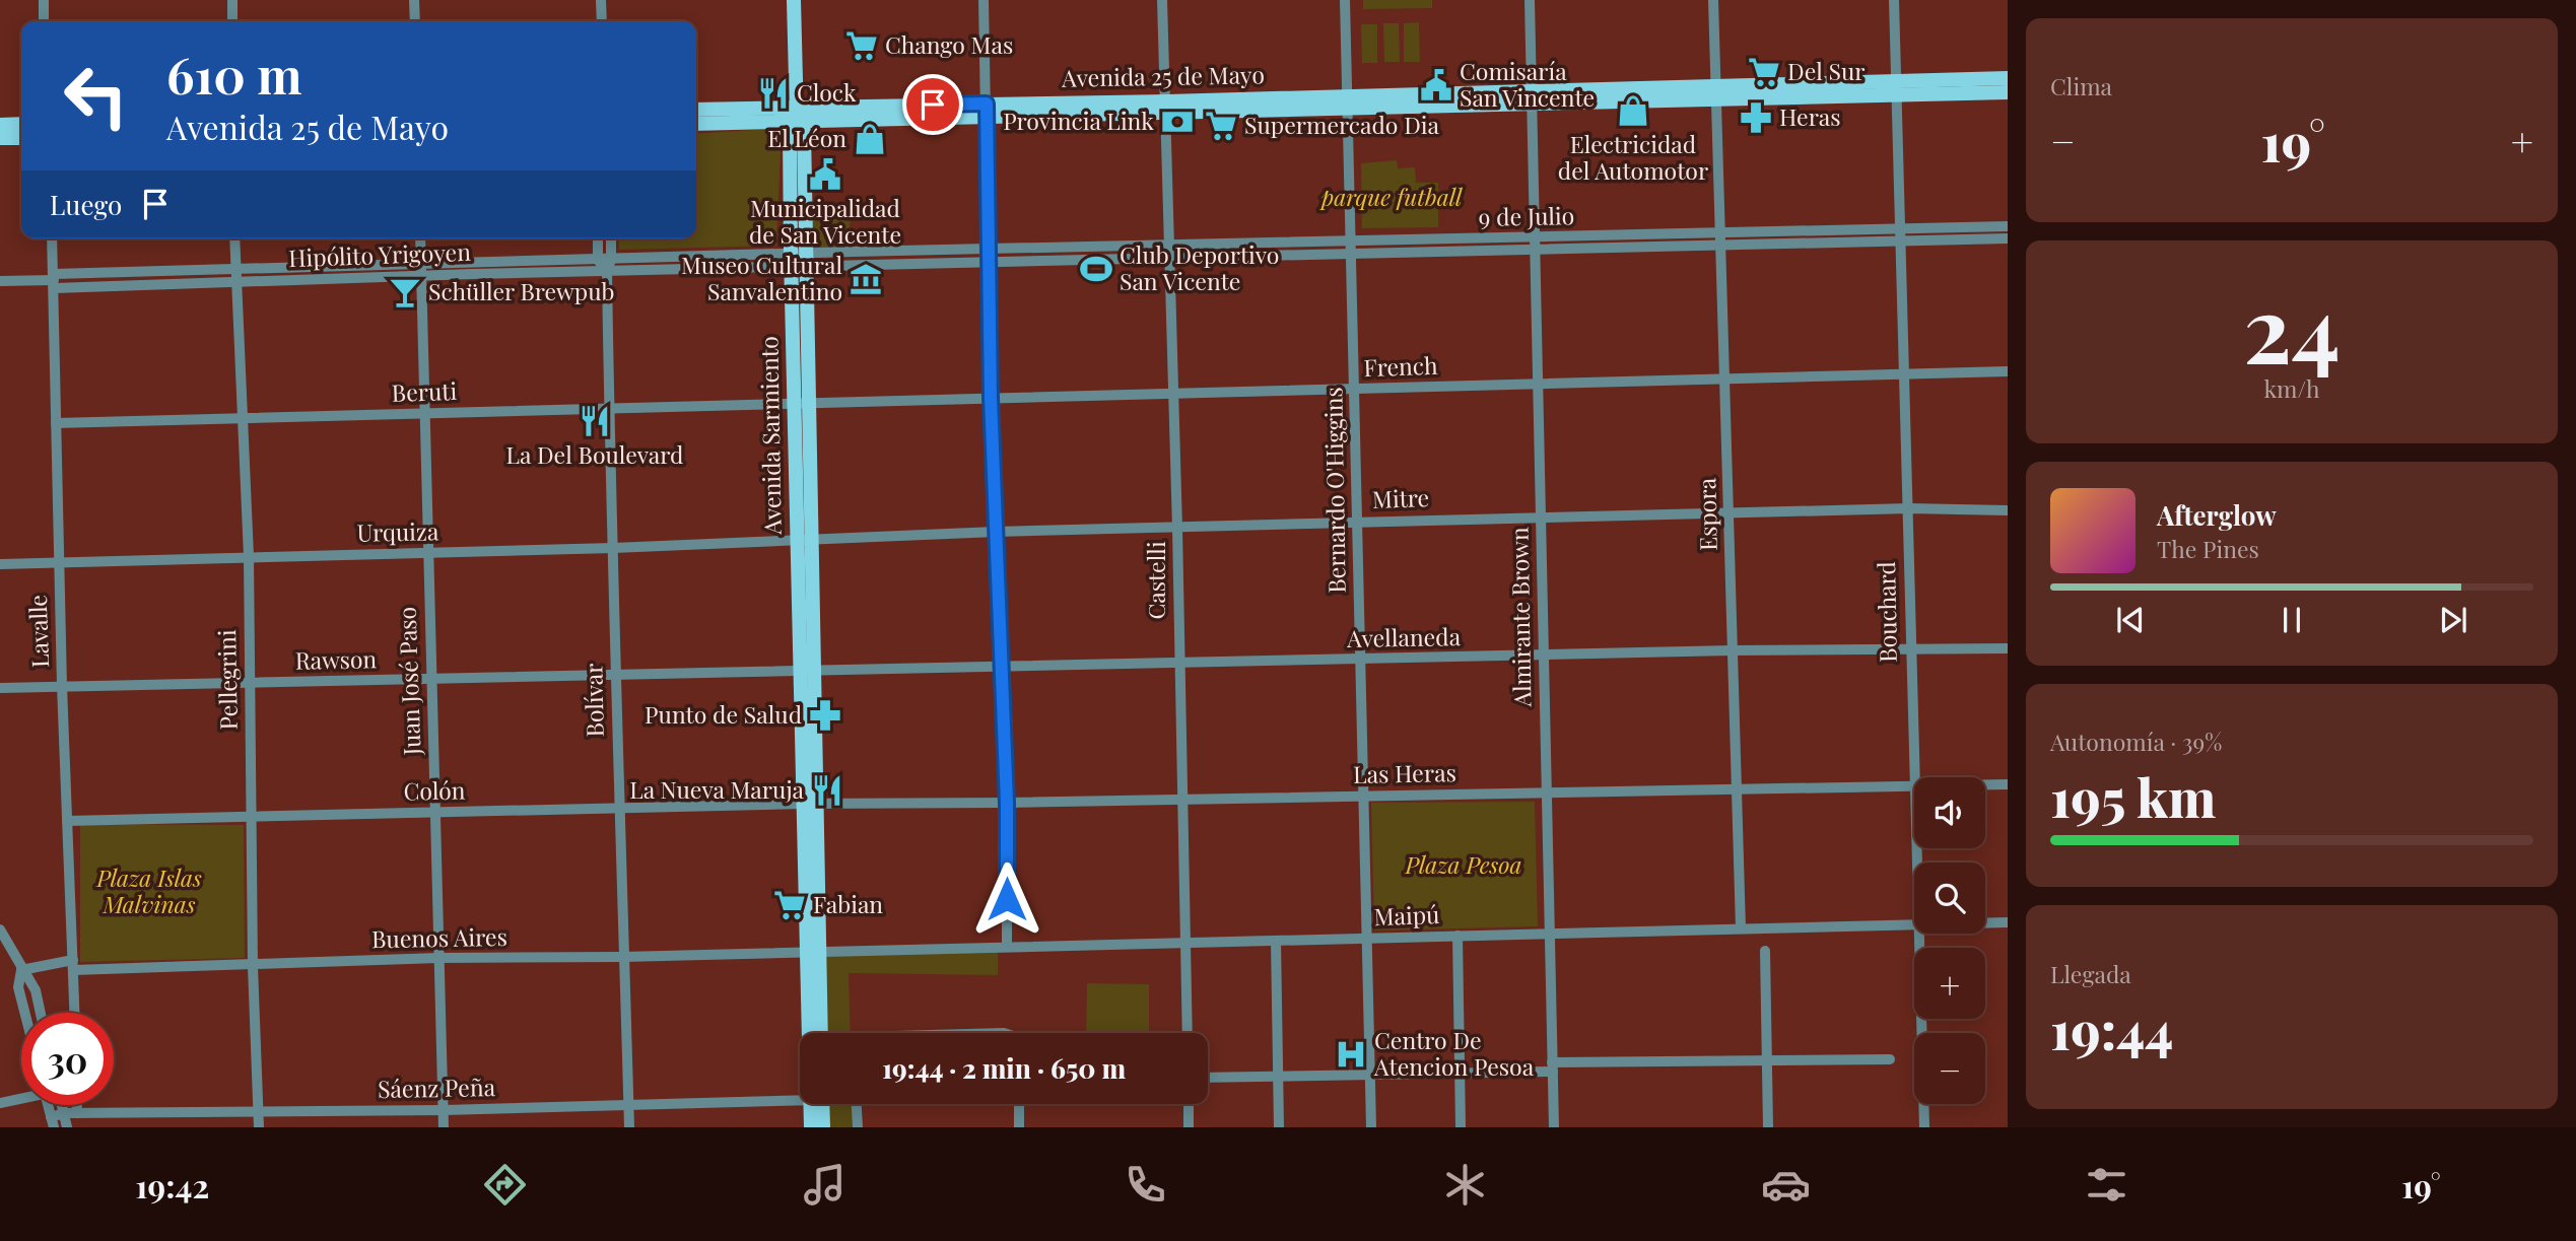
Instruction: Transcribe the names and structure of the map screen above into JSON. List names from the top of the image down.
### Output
{
  "streets": {
    "main road": ["Avenida 25 de Mayo", "Avenida Sarmiento"],
    "street": [
      "9 de Julio",
      "Hipólito Yrigoyen",
      "French",
      "Beruti",
      "Bernardo O'Higgins",
      "Mitre",
      "Espora",
      "Urquiza",
      "Castelli",
      "Bouchard",
      "Almirante Brown",
      "Lavalle",
      "Avellaneda",
      "Rawson",
      "Pellegrini",
      "Juan José Paso",
      "Bolívar",
      "Las Heras",
      "Colón",
      "Maipú",
      "Buenos Aires",
      "Sáenz Peña"
    ]
  },
  "crossings": [
    ["Avenida 25 de Mayo", "Avenida Sarmiento"],
    ["Avenida 25 de Mayo", "Bernardo O'Higgins"],
    ["Avenida 25 de Mayo", "Espora"],
    ["Avenida 25 de Mayo", "Castelli"],
    ["Avenida 25 de Mayo", "Bouchard"],
    ["Avenida 25 de Mayo", "Almirante Brown"],
    ["9 de Julio", "Hipólito Yrigoyen"],
    ["9 de Julio", "Avenida Sarmiento"],
    ["9 de Julio", "Bernardo O'Higgins"],
    ["9 de Julio", "Espora"],
    ["9 de Julio", "Castelli"],
    ["9 de Julio", "Bouchard"],
    ["9 de Julio", "Almirante Brown"],
    ["Hipólito Yrigoyen", "Avenida Sarmiento"],
    ["Hipólito Yrigoyen", "Lavalle"],
    ["Hipólito Yrigoyen", "Pellegrini"],
    ["Hipólito Yrigoyen", "Juan José Paso"],
    ["Hipólito Yrigoyen", "Bolívar"],
    ["French", "Beruti"],
    ["French", "Avenida Sarmiento"],
    ["French", "Bernardo O'Higgins"],
    ["French", "Espora"],
    ["French", "Castelli"],
    ["French", "Bouchard"],
    ["French", "Almirante Brown"],
    ["Beruti", "Avenida Sarmiento"],
    ["Beruti", "Lavalle"],
    ["Beruti", "Pellegrini"],
    ["Beruti", "Juan José Paso"],
    ["Beruti", "Bolívar"],
    ["Avenida Sarmiento", "Mitre"],
    ["Avenida Sarmiento", "Urquiza"],
    ["Avenida Sarmiento", "Avellaneda"],
    ["Avenida Sarmiento", "Rawson"],
    ["Avenida Sarmiento", "Las Heras"],
    ["Avenida Sarmiento", "Colón"],
    ["Avenida Sarmiento", "Maipú"],
    ["Avenida Sarmiento", "Buenos Aires"],
    ["Bernardo O'Higgins", "Mitre"],
    ["Bernardo O'Higgins", "Avellaneda"],
    ["Bernardo O'Higgins", "Las Heras"],
    ["Bernardo O'Higgins", "Maipú"],
    ["Mitre", "Espora"],
    ["Mitre", "Urquiza"],
    ["Mitre", "Castelli"],
    ["Mitre", "Bouchard"],
    ["Mitre", "Almirante Brown"],
    ["Espora", "Avellaneda"],
    ["Espora", "Las Heras"],
    ["Espora", "Maipú"],
    ["Urquiza", "Lavalle"],
    ["Urquiza", "Pellegrini"],
    ["Urquiza", "Juan José Paso"],
    ["Urquiza", "Bolívar"],
    ["Castelli", "Avellaneda"],
    ["Castelli", "Las Heras"],
    ["Castelli", "Maipú"],
    ["Bouchard", "Avellaneda"],
    ["Bouchard", "Las Heras"],
    ["Almirante Brown", "Avellaneda"],
    ["Almirante Brown", "Las Heras"],
    ["Almirante Brown", "Maipú"],
    ["Lavalle", "Rawson"],
    ["Lavalle", "Colón"],
    ["Lavalle", "Buenos Aires"],
    ["Avellaneda", "Rawson"],
    ["Rawson", "Pellegrini"],
    ["Rawson", "Juan José Paso"],
    ["Rawson", "Bolívar"],
    ["Pellegrini", "Colón"],
    ["Pellegrini", "Buenos Aires"],
    ["Pellegrini", "Sáenz Peña"],
    ["Juan José Paso", "Colón"],
    ["Juan José Paso", "Buenos Aires"],
    ["Juan José Paso", "Sáenz Peña"],
    ["Bolívar", "Colón"],
    ["Bolívar", "Buenos Aires"],
    ["Bolívar", "Sáenz Peña"],
    ["Las Heras", "Colón"],
    ["Maipú", "Buenos Aires"]
  ],
  "parks": ["parque futball", "Plaza Pesoa", "Plaza Islas Malvinas"],
  "places": {
    "supermarket": [
      "Chango Mas",
      "Del Sur",
      "Supermercado Dia",
      "Fabian"
    ],
    "public building": ["Comisaría San Vincente", "Municipalidad de San Vicente"],
    "restaurant": ["Clock", "La Del Boulevard", "La Nueva Maruja"],
    "shop": ["Electricidad del Automotor", "El Léon"],
    "pharmacy": ["Heras", "Punto de Salud"],
    "bank": ["Provincia Link"],
    "sports": ["Club Deportivo San Vicente"],
    "museum": ["Museo Cultural Sanvalentino"],
    "bar": ["Schüller Brewpub"],
    "hospital": ["Centro De Atencion Pesoa"]
  },
  "page": {
    "tile": [
      "Clima",
      ["24", "km/h"],
      ["Autonomía · 39%", "195 km"],
      ["Llegada", "19:44"]
    ],
    "turn": ["610 m", "Avenida 25 de Mayo"],
    "heat": ["−", "19°", "+"],
    "then": "Luego",
    "song": ["Afterglow", "The Pines"],
    "map_buttons": ["+", "−"],
    "limit": "30",
    "trip": "19:44 · 2 min · 650 m",
    "tabs": ["19:42", "19°"]
  }
}
